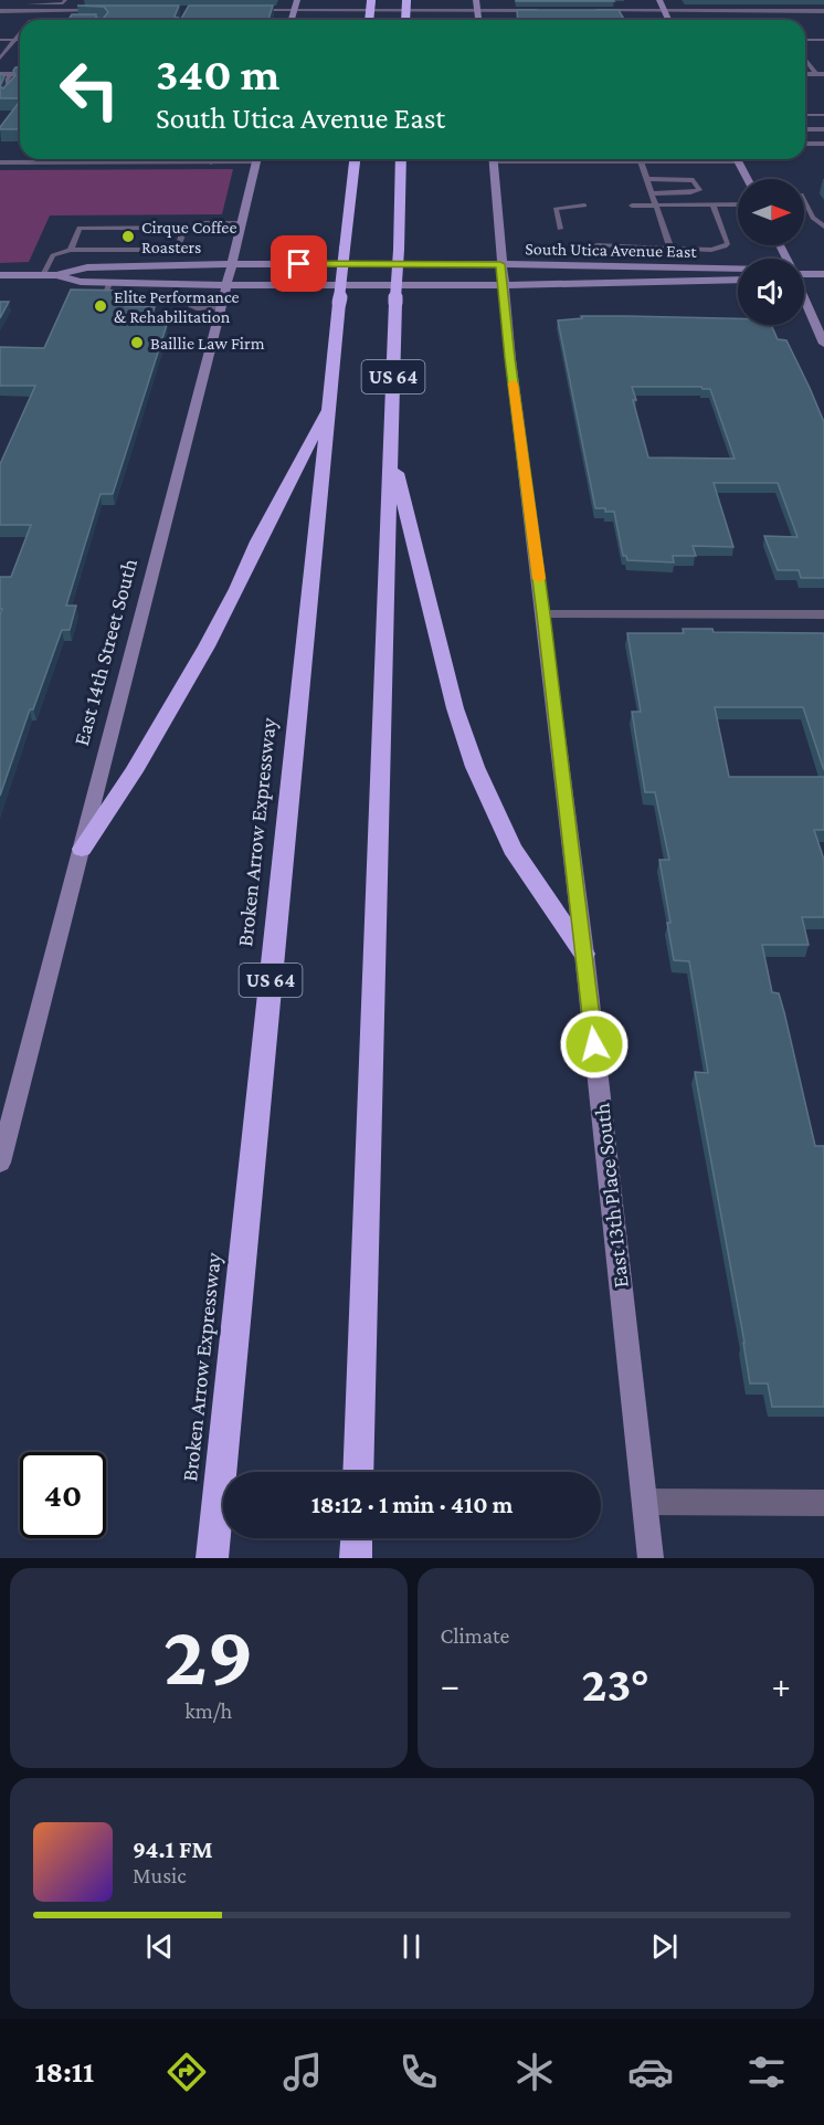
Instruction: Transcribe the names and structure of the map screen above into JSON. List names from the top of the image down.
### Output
{
  "streets": {
    "highway": ["US 64", "Broken Arrow Expressway"],
    "street": ["South Utica Avenue East", "East 14th Street South", "East 13th Place South"]
  },
  "crossings": [
    ["South Utica Avenue East", "East 14th Street South"],
    ["South Utica Avenue East", "East 13th Place South"]
  ],
  "places": ["Cirque Coffee Roasters", "Elite Performance & Rehabilitation", "Baillie Law Firm"],
  "north": "right",
  "page": {
    "turn": ["340 m", "South Utica Avenue East"],
    "limit": "40",
    "trip": "18:12 · 1 min · 410 m",
    "tile": [
      ["29", "km/h"],
      "Climate"
    ],
    "heat": ["−", "23°", "+"],
    "song": ["94.1 FM", "Music"],
    "tabs": "18:11"
  }
}
